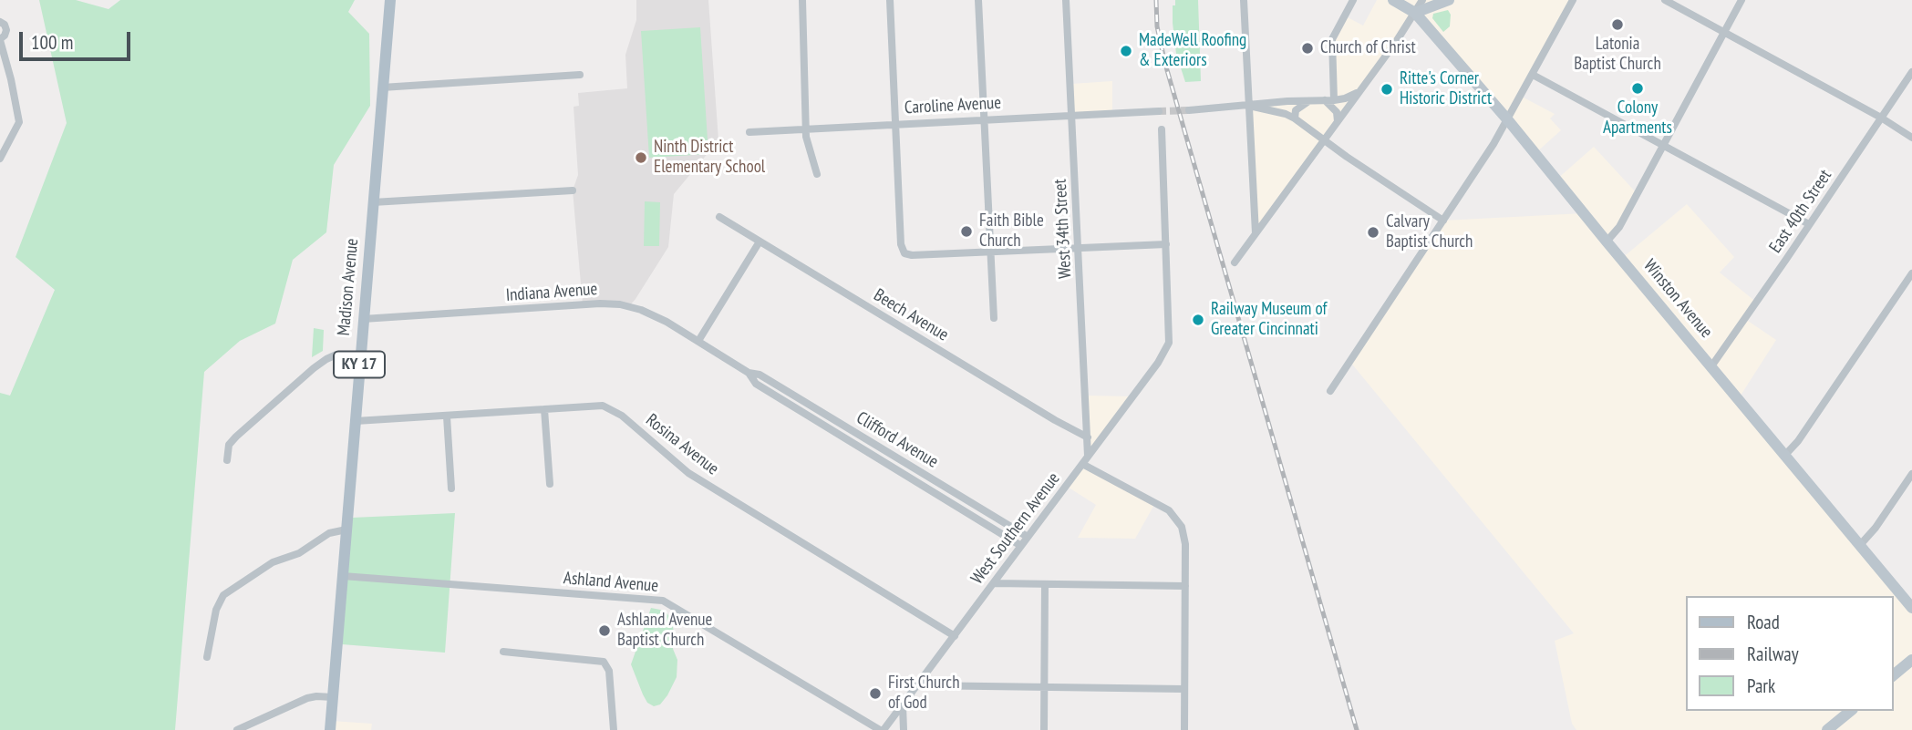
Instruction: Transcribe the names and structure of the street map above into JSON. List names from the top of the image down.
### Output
{
  "streets": {
    "main road": ["Madison Avenue", "Winston Avenue", "KY 17"],
    "street": [
      "Caroline Avenue",
      "East 40th Street",
      "West 34th Street",
      "Indiana Avenue",
      "Beech Avenue",
      "Clifford Avenue",
      "Rosina Avenue",
      "West Southern Avenue",
      "Ashland Avenue"
    ]
  },
  "crossings": [
    ["Caroline Avenue", "West 34th Street"],
    ["East 40th Street", "Winston Avenue"],
    ["West 34th Street", "Beech Avenue"],
    ["West 34th Street", "West Southern Avenue"],
    ["Madison Avenue", "Indiana Avenue"],
    ["Madison Avenue", "Rosina Avenue"],
    ["Madison Avenue", "Ashland Avenue"],
    ["Indiana Avenue", "Clifford Avenue"],
    ["Clifford Avenue", "West Southern Avenue"],
    ["Rosina Avenue", "West Southern Avenue"],
    ["West Southern Avenue", "Ashland Avenue"]
  ],
  "places": [
    "Latonia Baptist Church",
    "Church of Christ",
    "MadeWell Roofing & Exteriors",
    "Colony Apartments",
    "Ritte's Corner Historic District",
    "Ninth District Elementary School",
    "Faith Bible Church",
    "Calvary Baptist Church",
    "Railway Museum of Greater Cincinnati",
    "Ashland Avenue Baptist Church",
    "First Church of God"
  ],
  "legend": ["Road", "Railway", "Park"],
  "scale_bar": "100 m"
}
